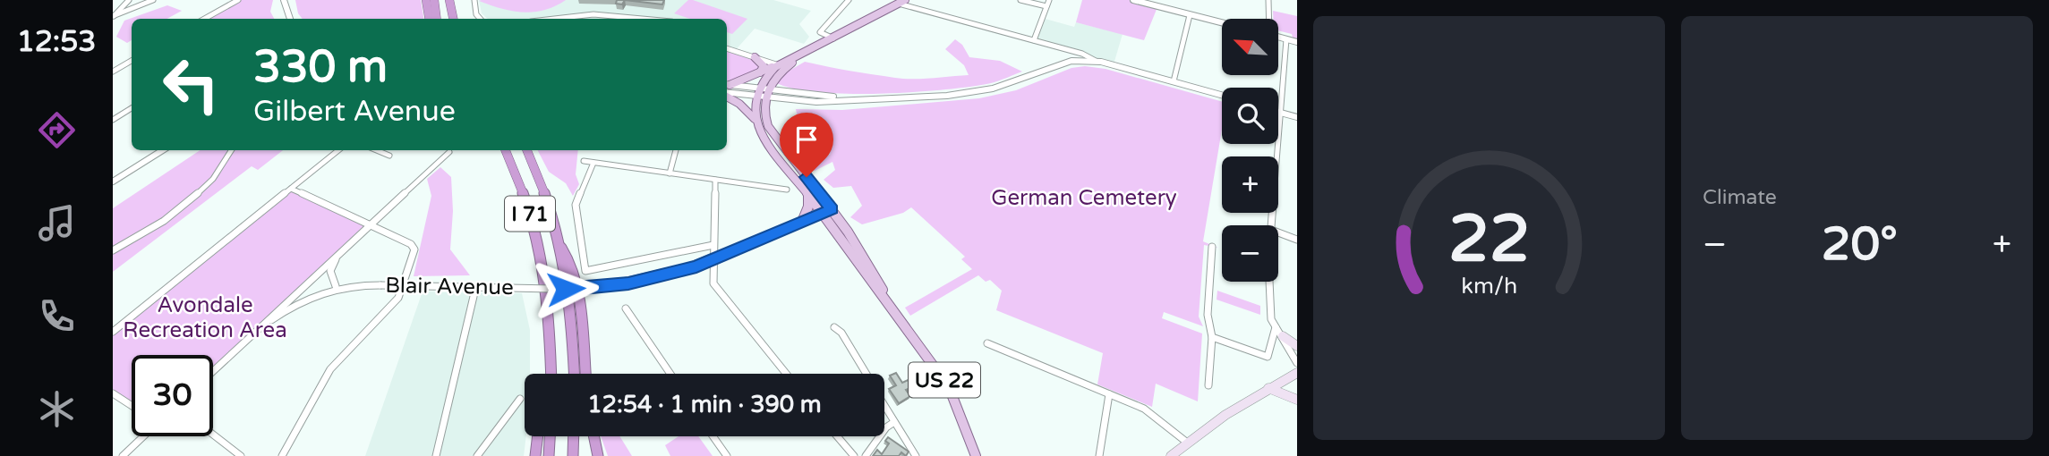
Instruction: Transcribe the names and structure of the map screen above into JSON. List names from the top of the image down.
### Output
{
  "streets": {
    "highway": ["I 71"],
    "main road": ["US 22"],
    "street": ["Blair Avenue"]
  },
  "crossings": [
    ["Blair Avenue", "US 22"]
  ],
  "parks": ["German Cemetery", "Avondale Recreation Area"],
  "north": "top left",
  "page": {
    "tabs": "12:53",
    "tile": "Climate",
    "map_buttons": ["+", "−"],
    "turn": ["330 m", "Gilbert Avenue"],
    "heat": ["−", "20°", "+"],
    "limit": "30",
    "trip": "12:54 · 1 min · 390 m",
    "gauge": ["22", "km/h"]
  }
}
